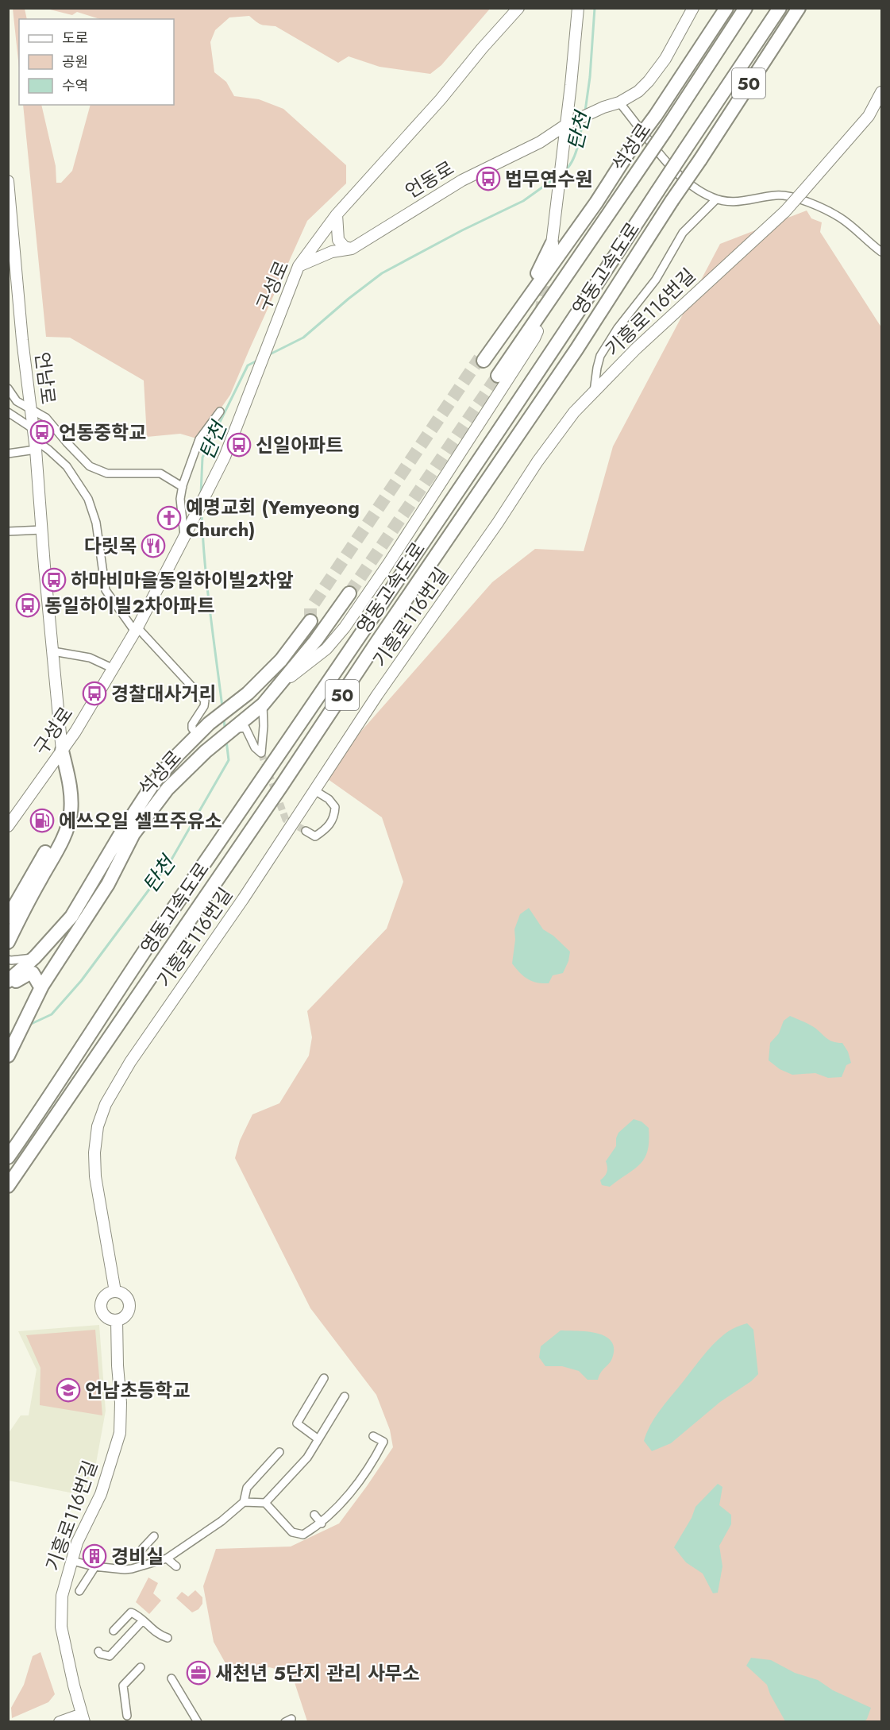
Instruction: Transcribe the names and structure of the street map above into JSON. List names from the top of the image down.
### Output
{
  "streets": {
    "highway": ["50", "석성로", "영동고속도로"],
    "main road": [
      "언동로",
      "구성로",
      "기흥로116번길",
      "언남로"
    ]
  },
  "crossings": [
    ["언동로", "구성로"],
    ["구성로", "언남로"]
  ],
  "water": ["탄천"],
  "places": {
    "bus stop": [
      "법무연수원",
      "언동중학교",
      "신일아파트",
      "하마비마을동일하이빌2차앞",
      "동일하이빌2차아파트",
      "경찰대사거리"
    ],
    "church": ["예명교회 (Yemyeong Church)"],
    "restaurant": ["다릿목"],
    "fuel station": ["에쓰오일 셀프주유소"],
    "school or university": ["언남초등학교"],
    "building": ["경비실"],
    "office": ["새천년 5단지 관리 사무소"]
  },
  "legend": ["도로", "공원", "수역"]
}
